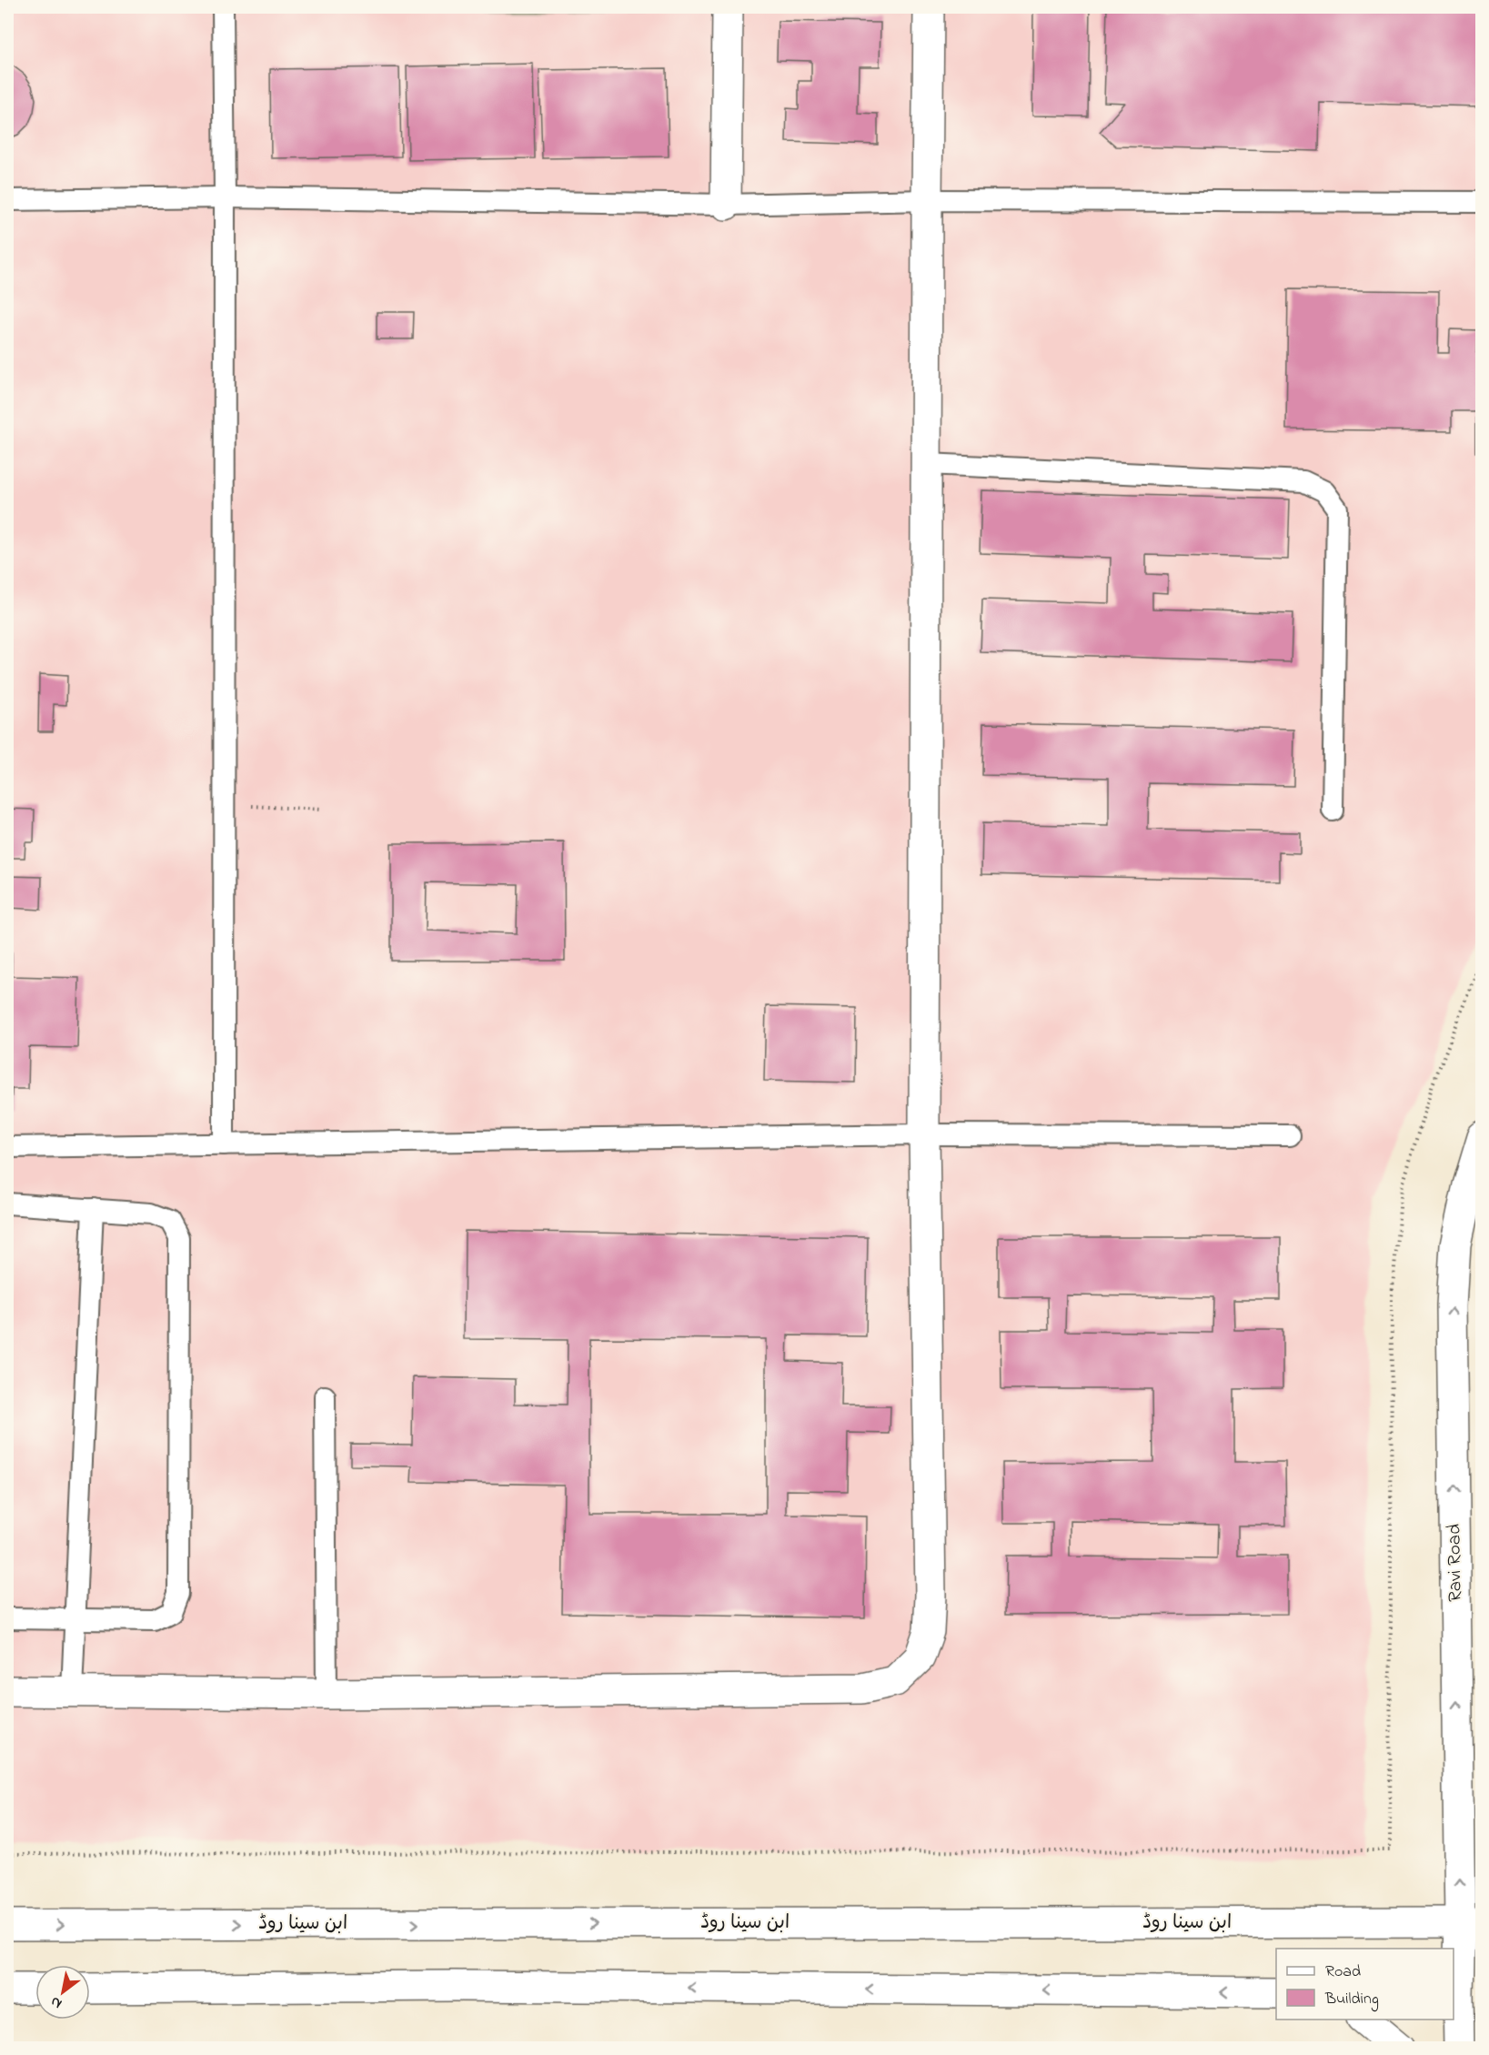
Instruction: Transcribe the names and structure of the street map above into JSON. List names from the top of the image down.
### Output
{
  "streets": {
    "street": ["Ravi Road", "ابن سینا روڈ"]
  },
  "crossings": [
    ["Ravi Road", "ابن سینا روڈ"]
  ],
  "one_way": ["Ravi Road"],
  "legend": ["Road", "Building"],
  "north": "bottom left"
}
